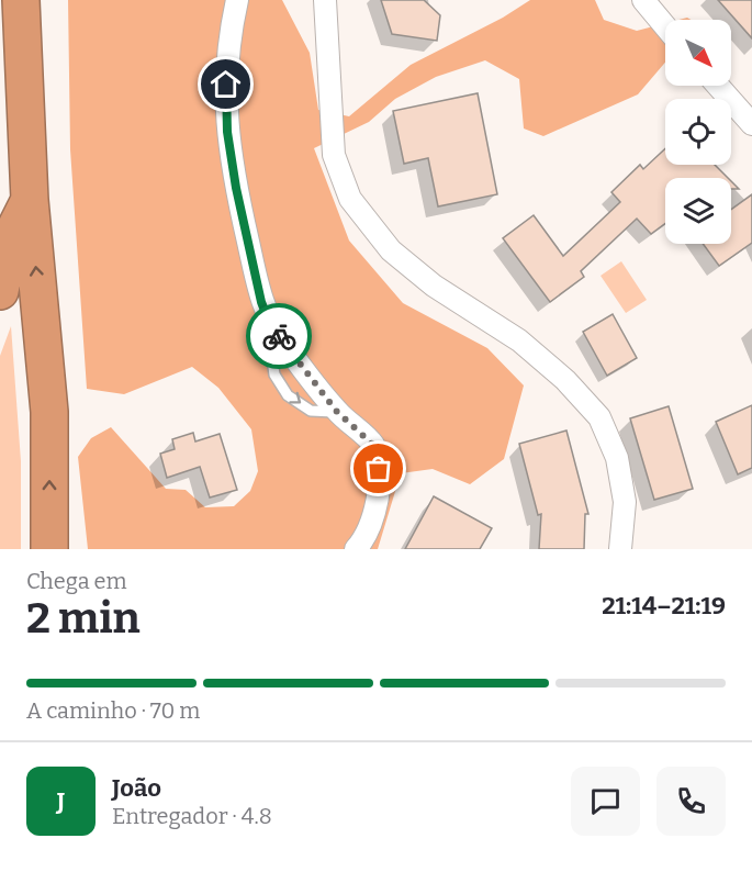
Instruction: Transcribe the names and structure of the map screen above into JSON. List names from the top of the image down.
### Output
{
  "north": "bottom right",
  "page": {
    "heading": ["2 min", "Chega em", "21:14–21:19"],
    "panel": ["João", "Entregador · 4.8"],
    "bar": "A caminho · 70 m",
    "round": "J"
  }
}
